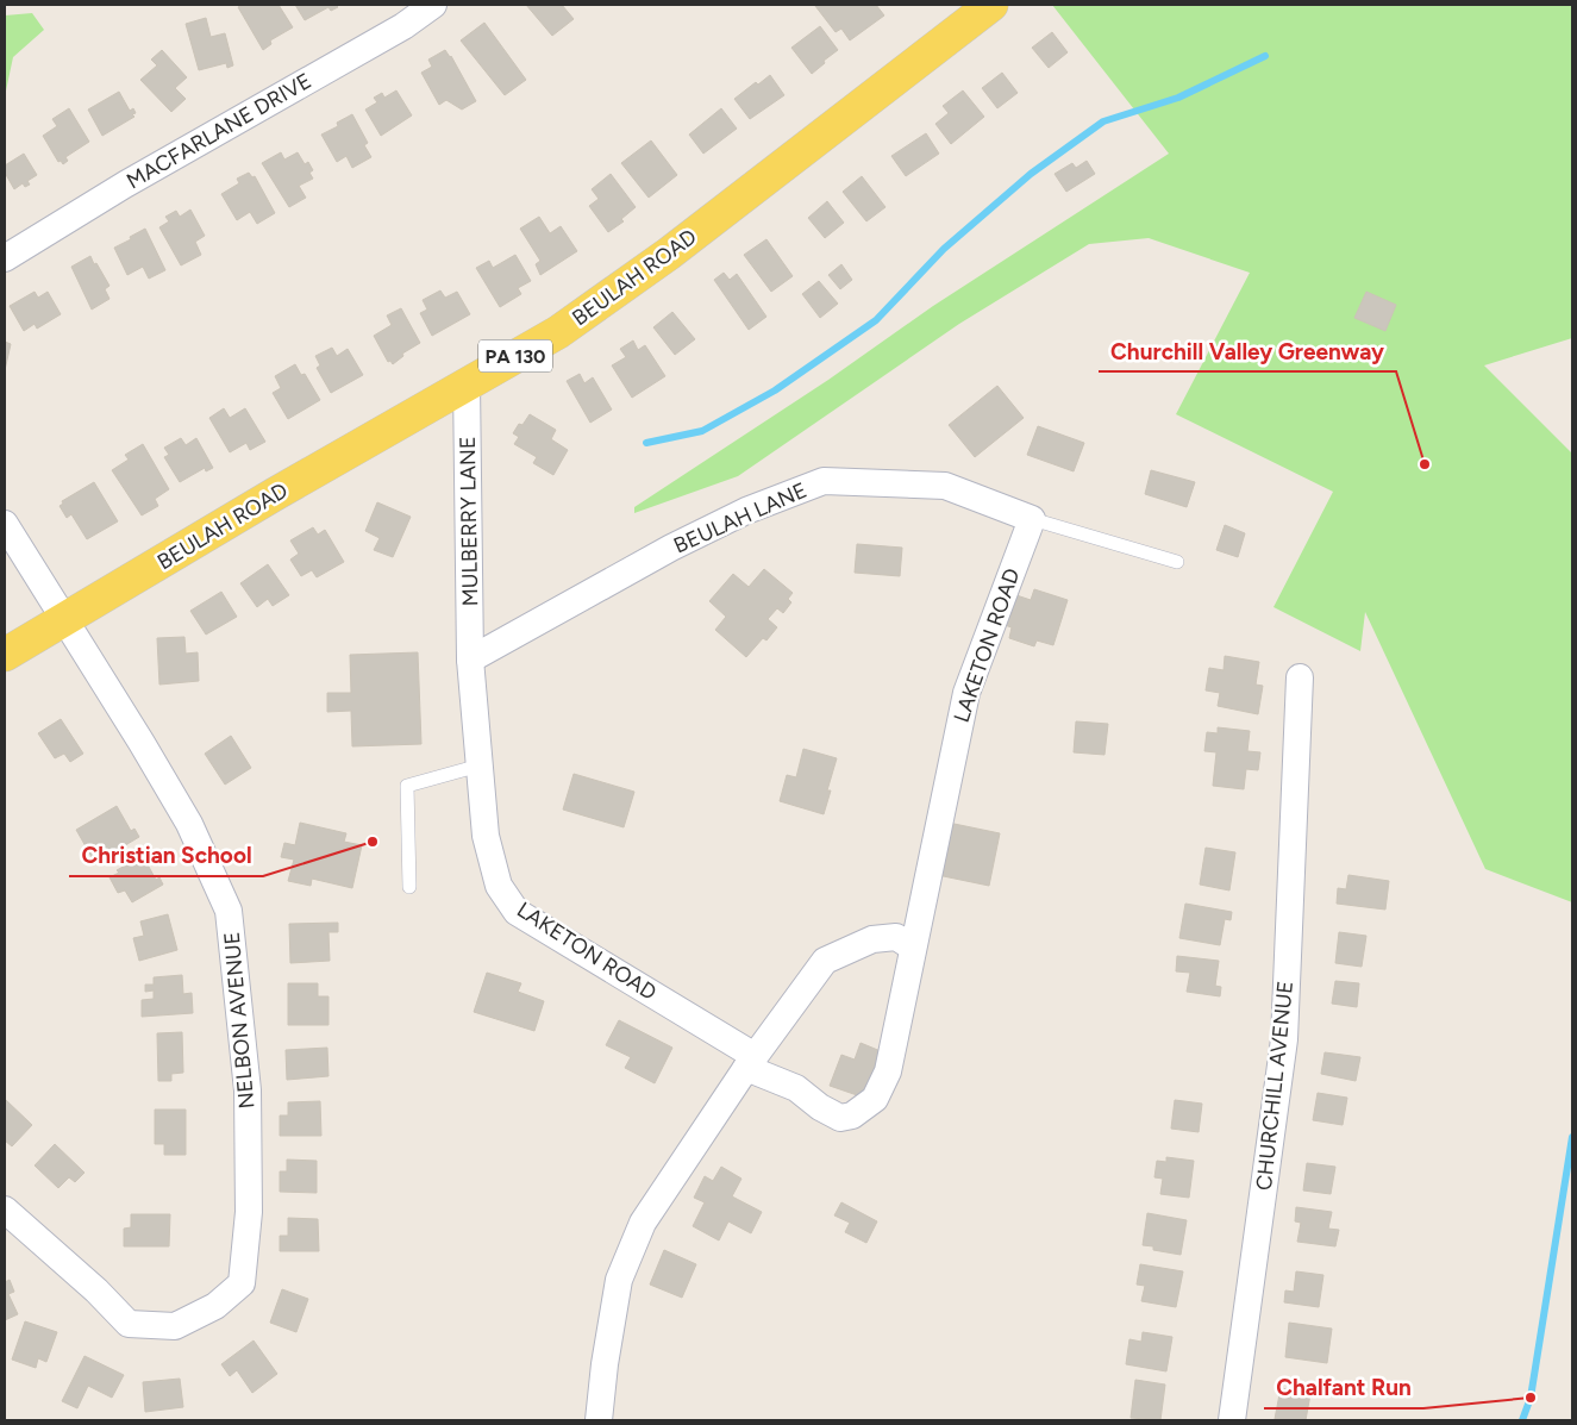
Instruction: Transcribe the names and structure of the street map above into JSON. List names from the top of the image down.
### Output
{
  "streets": {
    "main road": ["BEULAH ROAD", "PA 130"],
    "street": [
      "MACFARLANE DRIVE",
      "BEULAH LANE",
      "MULBERRY LANE",
      "LAKETON ROAD",
      "NELBON AVENUE",
      "CHURCHILL AVENUE"
    ]
  },
  "crossings": [
    ["BEULAH ROAD", "MULBERRY LANE"],
    ["BEULAH ROAD", "NELBON AVENUE"],
    ["BEULAH LANE", "MULBERRY LANE"],
    ["BEULAH LANE", "LAKETON ROAD"],
    ["MULBERRY LANE", "LAKETON ROAD"]
  ],
  "places": ["Churchill Valley Greenway", "Christian School", "Chalfant Run"]
}
